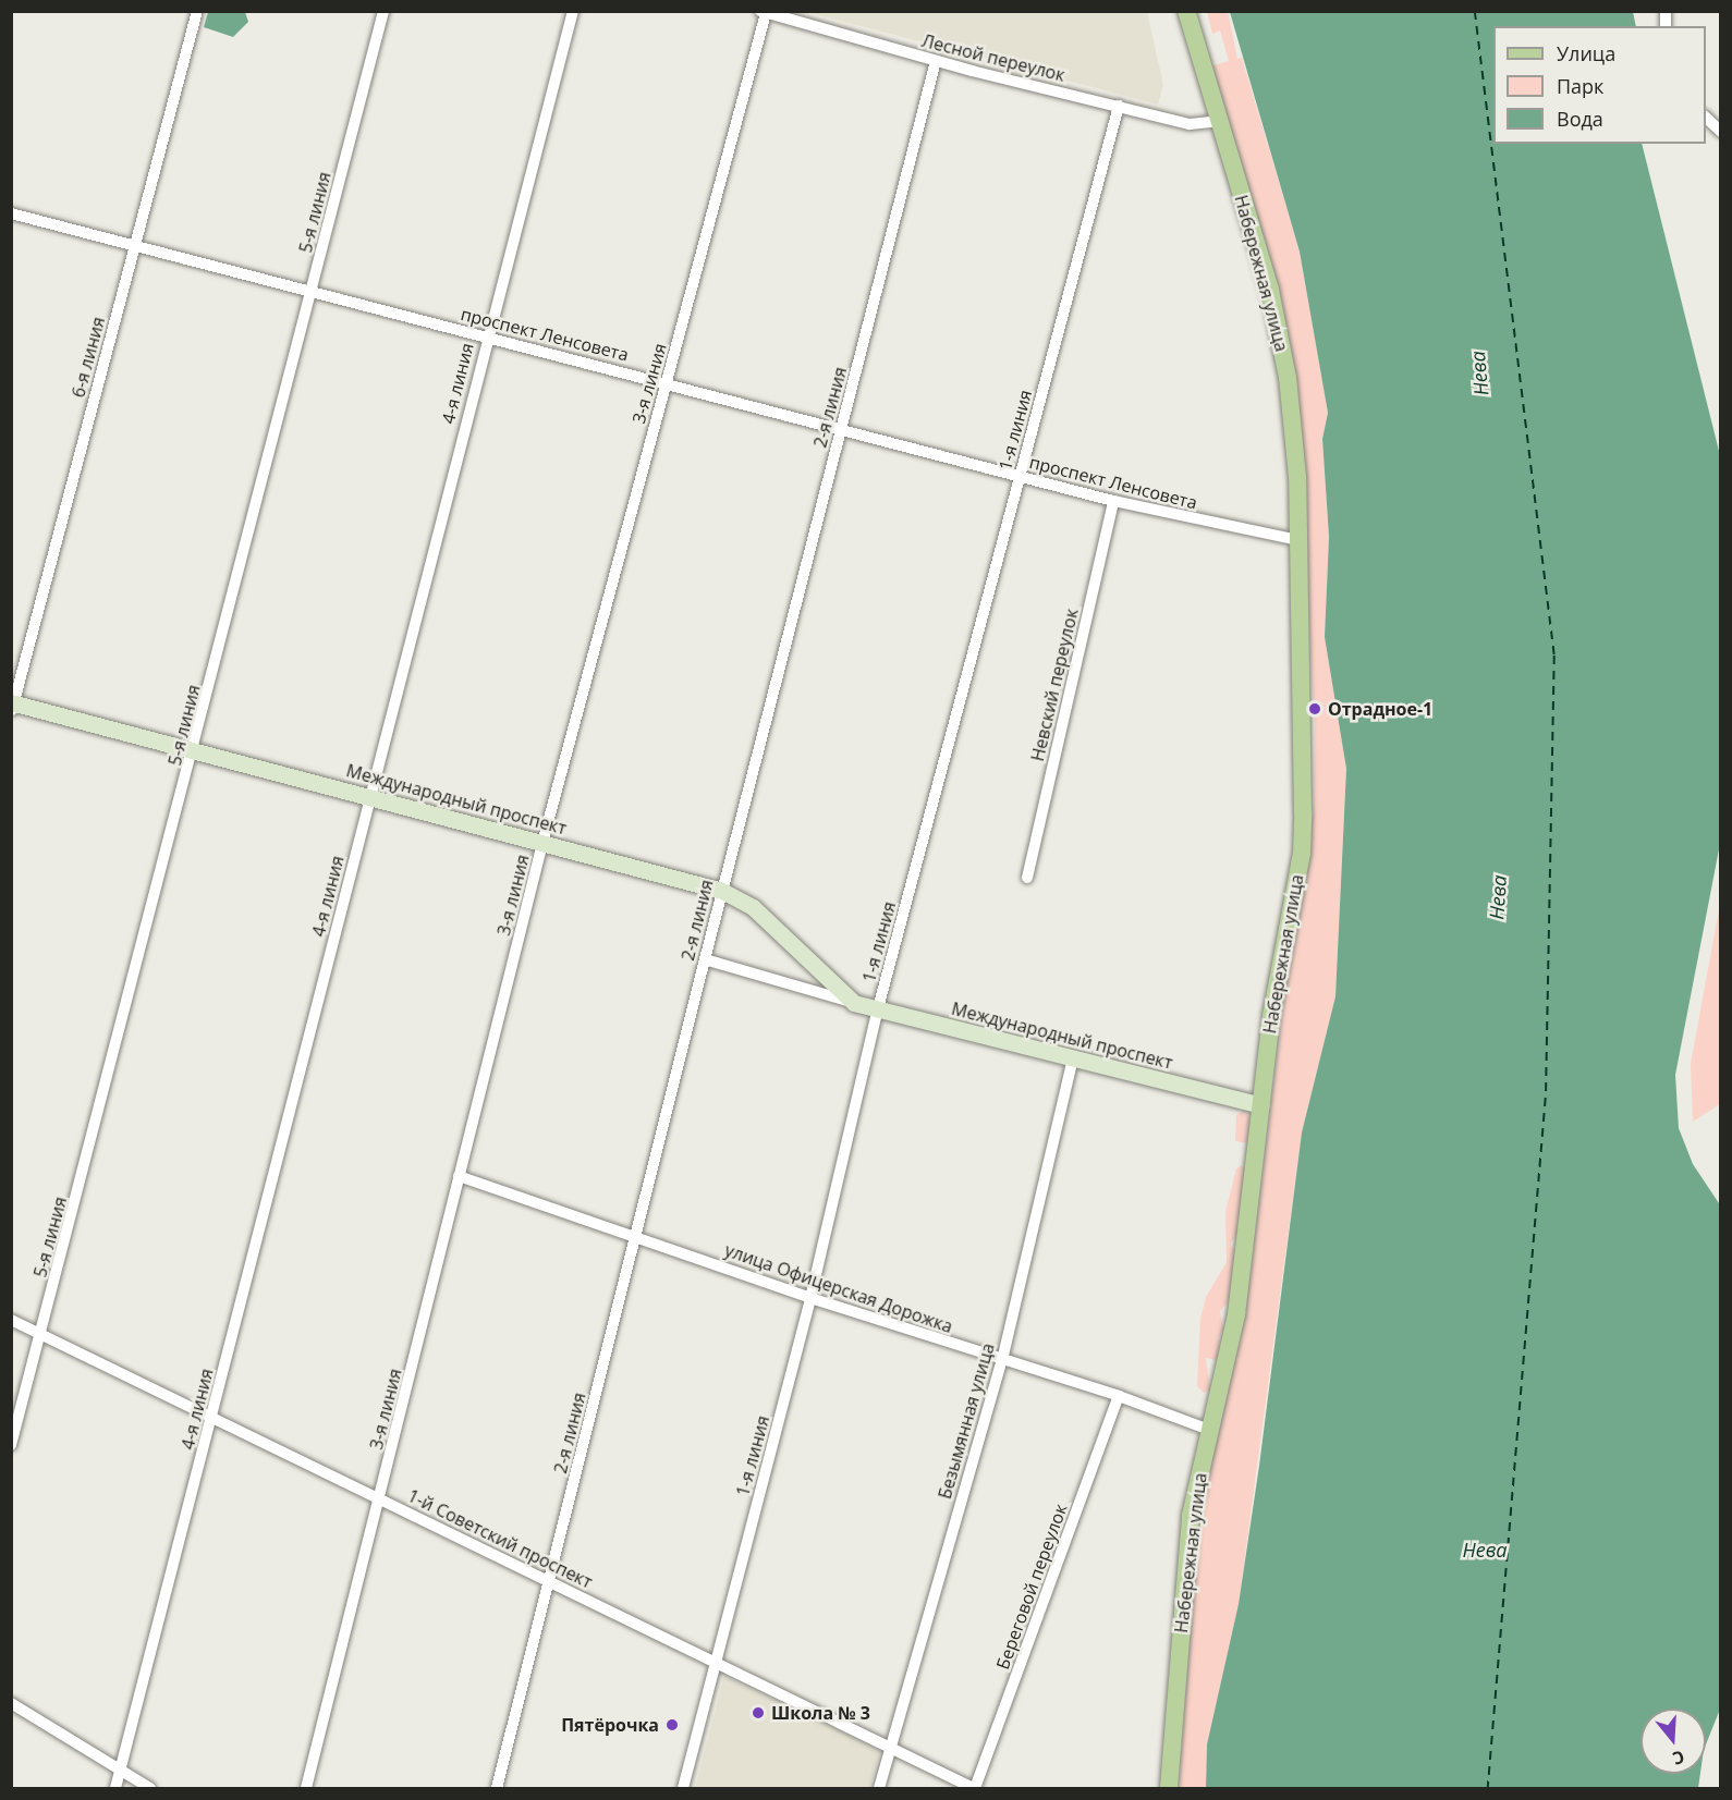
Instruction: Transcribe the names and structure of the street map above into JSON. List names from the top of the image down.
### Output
{
  "streets": {
    "main road": ["Набережная улица"],
    "street": [
      "Лесной переулок",
      "5-я линия",
      "проспект Ленсовета",
      "6-я линия",
      "4-я линия",
      "3-я линия",
      "2-я линия",
      "1-я линия",
      "Невский переулок",
      "Международный проспект",
      "улица Офицерская Дорожка",
      "Безымянная улица",
      "1-й Советский проспект",
      "Береговой переулок"
    ]
  },
  "crossings": [
    ["Лесной переулок", "Набережная улица"],
    ["Лесной переулок", "3-я линия"],
    ["Лесной переулок", "2-я линия"],
    ["Лесной переулок", "1-я линия"],
    ["5-я линия", "проспект Ленсовета"],
    ["5-я линия", "Международный проспект"],
    ["5-я линия", "1-й Советский проспект"],
    ["Набережная улица", "проспект Ленсовета"],
    ["Набережная улица", "Международный проспект"],
    ["Набережная улица", "улица Офицерская Дорожка"],
    ["проспект Ленсовета", "6-я линия"],
    ["проспект Ленсовета", "4-я линия"],
    ["проспект Ленсовета", "3-я линия"],
    ["проспект Ленсовета", "2-я линия"],
    ["проспект Ленсовета", "1-я линия"],
    ["проспект Ленсовета", "Невский переулок"],
    ["6-я линия", "Международный проспект"],
    ["4-я линия", "Международный проспект"],
    ["4-я линия", "1-й Советский проспект"],
    ["3-я линия", "Международный проспект"],
    ["3-я линия", "улица Офицерская Дорожка"],
    ["3-я линия", "1-й Советский проспект"],
    ["2-я линия", "Международный проспект"],
    ["2-я линия", "улица Офицерская Дорожка"],
    ["2-я линия", "1-й Советский проспект"],
    ["1-я линия", "Международный проспект"],
    ["1-я линия", "улица Офицерская Дорожка"],
    ["1-я линия", "1-й Советский проспект"],
    ["Международный проспект", "Безымянная улица"],
    ["улица Офицерская Дорожка", "Безымянная улица"],
    ["улица Офицерская Дорожка", "Береговой переулок"],
    ["Безымянная улица", "1-й Советский проспект"],
    ["1-й Советский проспект", "Береговой переулок"]
  ],
  "water": ["Нева"],
  "places": ["Отрадное-1", "Школа № 3", "Пятёрочка"],
  "legend": ["Улица", "Парк", "Вода"],
  "north": "bottom"
}
